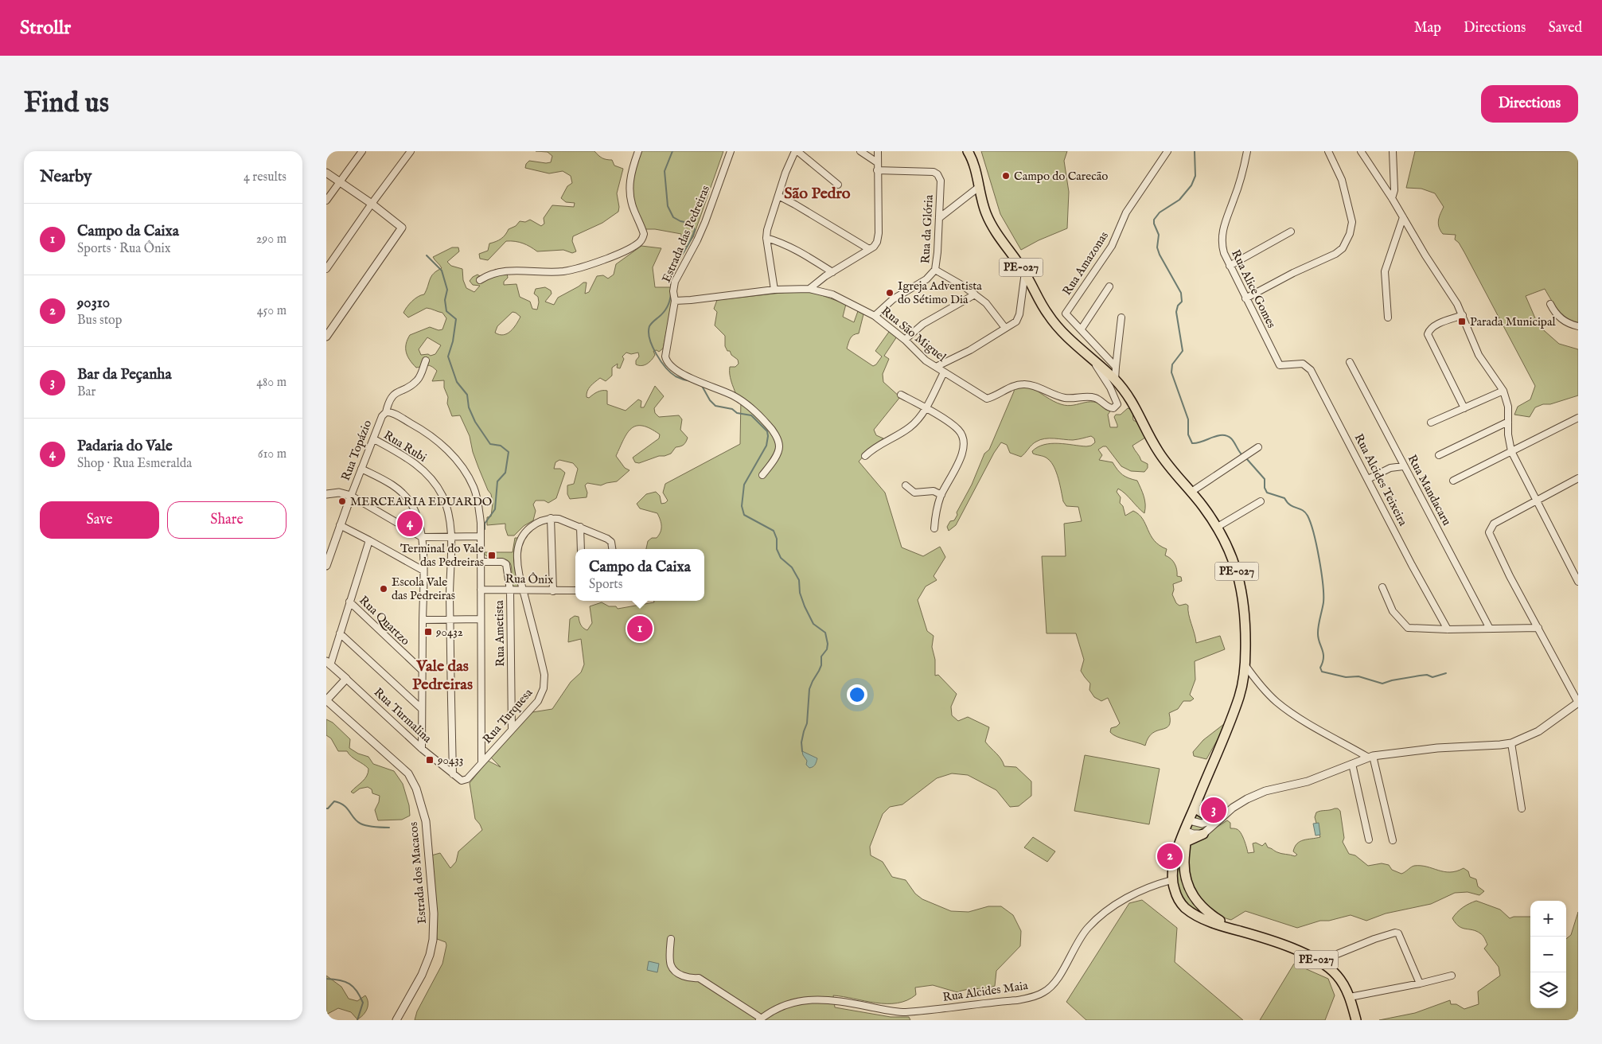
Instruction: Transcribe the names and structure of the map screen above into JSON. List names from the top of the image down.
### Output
{
  "streets": {
    "main road": ["PE-027"],
    "street": [
      "Rua da Glória",
      "Estrada das Pedreiras",
      "Rua Amazonas",
      "Rua Alice Gomes",
      "Rua São Miguel",
      "Rua Rubi",
      "Rua Topázio",
      "Rua Alcides Teixeira",
      "Rua Mandacaru",
      "Rua Ônix",
      "Rua Quartzo",
      "Rua Ametista",
      "Rua Turmalina",
      "Rua Turquesa",
      "Estrada dos Macacos",
      "Rua Alcides Maia"
    ]
  },
  "crossings": [
    ["Rua da Glória", "Rua São Miguel"],
    ["Estrada das Pedreiras", "Rua São Miguel"],
    ["PE-027", "Rua São Miguel"],
    ["PE-027", "Rua Alcides Maia"],
    ["Rua Alice Gomes", "Rua Alcides Teixeira"],
    ["Rua Rubi", "Rua Topázio"],
    ["Rua Rubi", "Rua Turmalina"],
    ["Rua Ônix", "Rua Ametista"],
    ["Rua Ônix", "Rua Turquesa"],
    ["Rua Ametista", "Rua Turquesa"],
    ["Rua Turmalina", "Rua Turquesa"]
  ],
  "districts": ["São Pedro", "Vale das Pedreiras"],
  "places": {
    "other": [
      "Campo do Carecão",
      "Igreja Adventista do Sétimo Dia",
      "MERCEARIA EDUARDO",
      "Escola Vale das Pedreiras"
    ],
    "transit": [
      "Parada Municipal",
      "Terminal do Vale das Pedreiras",
      "90432",
      "90433"
    ]
  },
  "page": {
    "header": "Strollr",
    "nav": ["Map", "Directions", "Saved"],
    "buttons": [
      "Directions",
      ["Save", "Share"]
    ],
    "title": "Find us",
    "heading": ["Nearby", "4 results"],
    "list": [
      {
        "mark": "1",
        "name": "Campo da Caixa",
        "note": "Sports · Rua Ônix",
        "value": "290 m"
      },
      {
        "mark": "2",
        "name": "90310",
        "note": "Bus stop",
        "value": "450 m"
      },
      {
        "mark": "3",
        "name": "Bar da Peçanha",
        "note": "Bar",
        "value": "480 m"
      },
      {
        "mark": "4",
        "name": "Padaria do Vale",
        "note": "Shop · Rua Esmeralda",
        "value": "610 m"
      }
    ],
    "pins": [
      "4",
      "1",
      "3",
      "2"
    ],
    "popup": ["Campo da Caixa", "Sports"],
    "map_buttons": ["+", "−"]
  }
}
